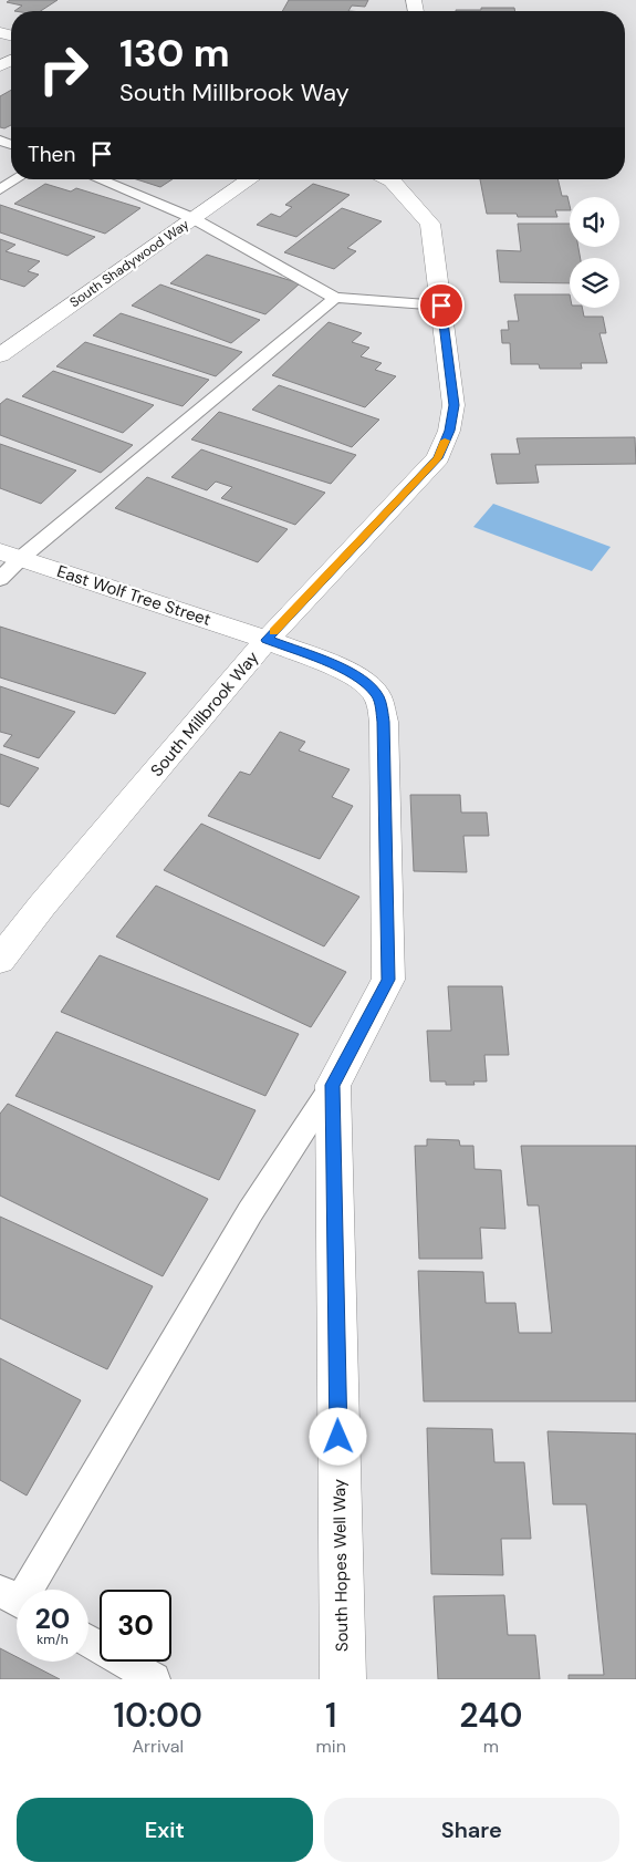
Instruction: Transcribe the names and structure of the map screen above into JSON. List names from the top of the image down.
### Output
{
  "streets": {
    "street": [
      "South Shadywood Way",
      "East Wolf Tree Street",
      "South Millbrook Way",
      "South Hopes Well Way"
    ]
  },
  "crossings": [
    ["East Wolf Tree Street", "South Millbrook Way"],
    ["East Wolf Tree Street", "South Hopes Well Way"],
    ["South Millbrook Way", "South Hopes Well Way"]
  ],
  "page": {
    "turn": ["130 m", "South Millbrook Way"],
    "then": "Then",
    "speed": "20 km/h",
    "limit": "30",
    "eta": [
      "10:00",
      "Arrival",
      "1",
      "min",
      "240",
      "m"
    ],
    "buttons": ["Exit", "Share"]
  }
}
